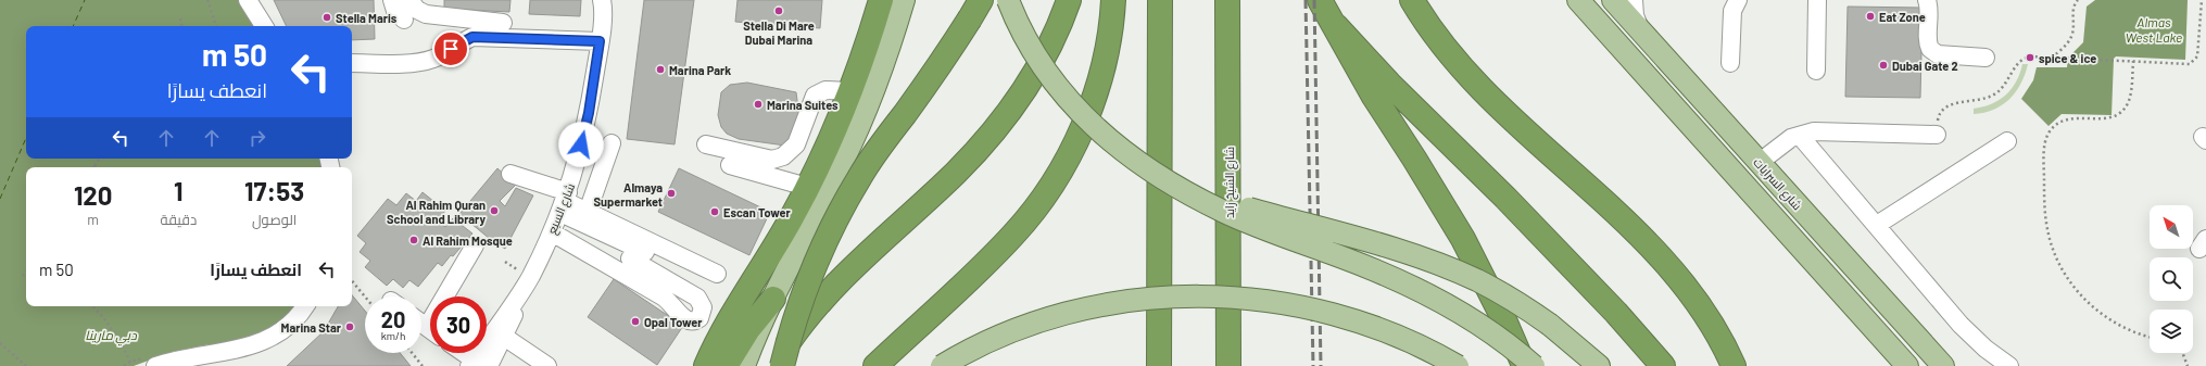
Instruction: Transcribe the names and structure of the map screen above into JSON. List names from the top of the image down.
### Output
{
  "streets": {
    "highway": ["شارع الشيخ زايد"],
    "main road": ["شارع السرايات"],
    "street": ["شارع السبع"]
  },
  "water": ["Almas West Lake", "دبي مارينا"],
  "places": [
    "Stella Di Mare Dubai Marina",
    "Eat Zone",
    "Stella Maris",
    "spice & ice",
    "Dubai Gate 2",
    "Marina Park",
    "Marina Suites",
    "Almaya Supermarket",
    "Al Rahim Quran School and Library",
    "Escan Tower",
    "Al Rahim Mosque",
    "Opal Tower",
    "Marina Star"
  ],
  "north": "top left",
  "page": {
    "turn": ["50 m", "انعطف يسارًا"],
    "eta": [
      "17:53",
      "الوصول",
      "1",
      "دقيقة",
      "120",
      "m"
    ],
    "list": [
      {
        "name": "انعطف يسارًا",
        "value": "50 m"
      }
    ],
    "speed": "20 km/h",
    "limit": "30"
  }
}
